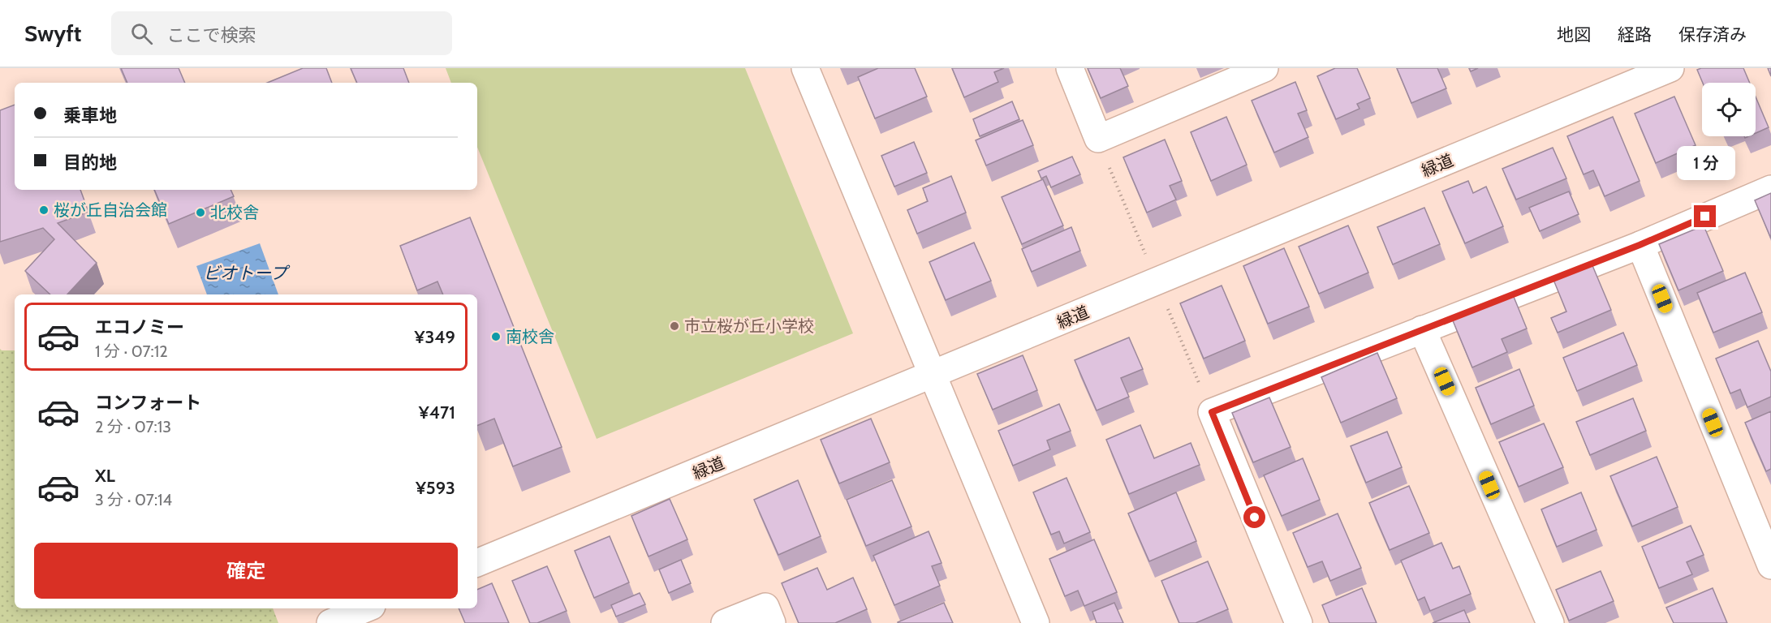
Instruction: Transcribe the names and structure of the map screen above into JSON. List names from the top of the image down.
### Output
{
  "streets": {
    "street": ["緑道"]
  },
  "water": ["ビオトープ"],
  "places": [
    "桜が丘自治会館",
    "北校舎",
    "市立桜が丘小学校",
    "南校舎"
  ],
  "page": {
    "header": "Swyft",
    "search": "ここで検索",
    "nav": ["地図", "経路", "保存済み"],
    "banner": ["乗車地", "目的地"],
    "bubble": "1 分",
    "list": [
      {
        "name": "エコノミー",
        "note": "1 分 · 07:12",
        "value": "¥349"
      },
      {
        "name": "コンフォート",
        "note": "2 分 · 07:13",
        "value": "¥471"
      },
      {
        "name": "XL",
        "note": "3 分 · 07:14",
        "value": "¥593"
      }
    ],
    "buttons": "確定"
  }
}
